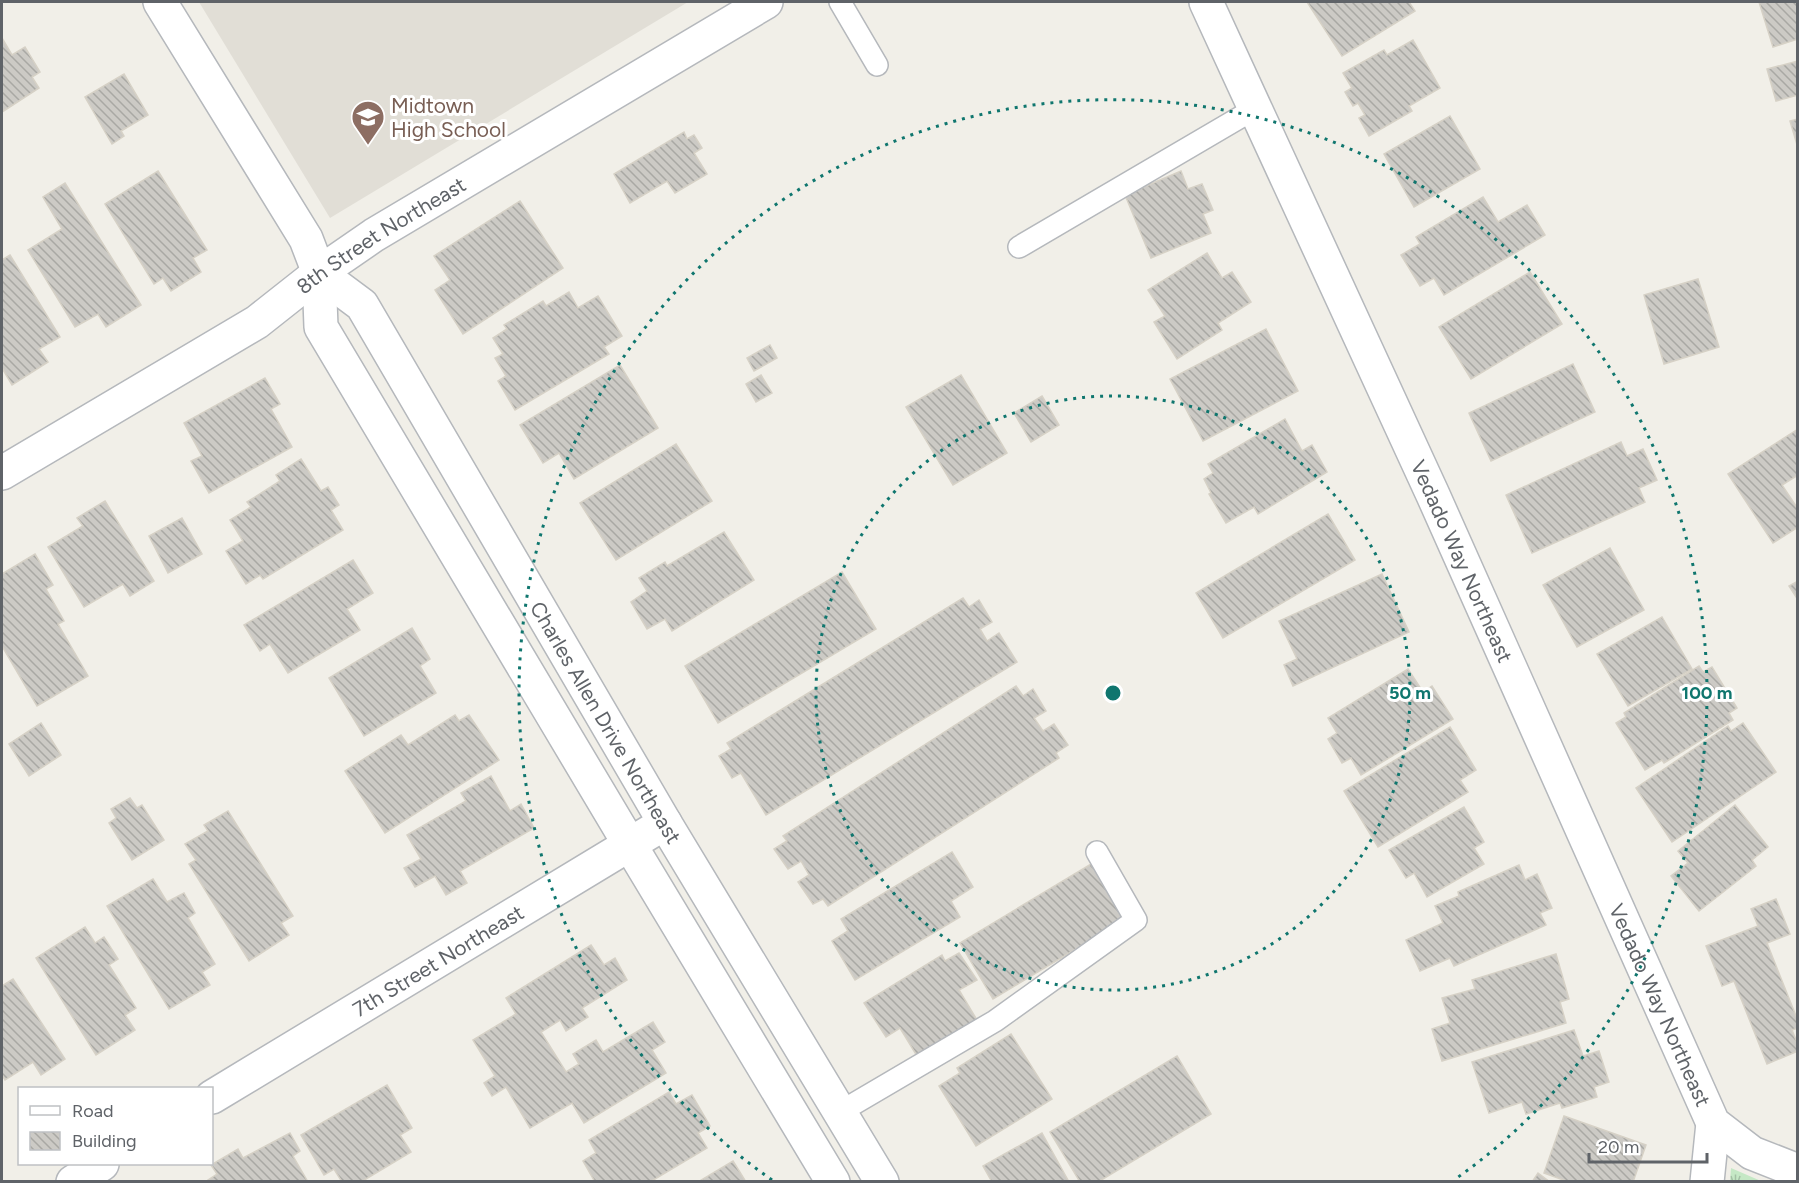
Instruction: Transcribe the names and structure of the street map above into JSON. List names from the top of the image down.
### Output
{
  "streets": {
    "street": [
      "8th Street Northeast",
      "Vedado Way Northeast",
      "Charles Allen Drive Northeast",
      "7th Street Northeast"
    ]
  },
  "crossings": [
    ["8th Street Northeast", "Charles Allen Drive Northeast"],
    ["Charles Allen Drive Northeast", "7th Street Northeast"]
  ],
  "places": {
    "school or university": ["Midtown High School"]
  },
  "legend": ["Road", "Building"],
  "scale_bar": "20 m",
  "rings": ["50 m", "100 m"]
}
